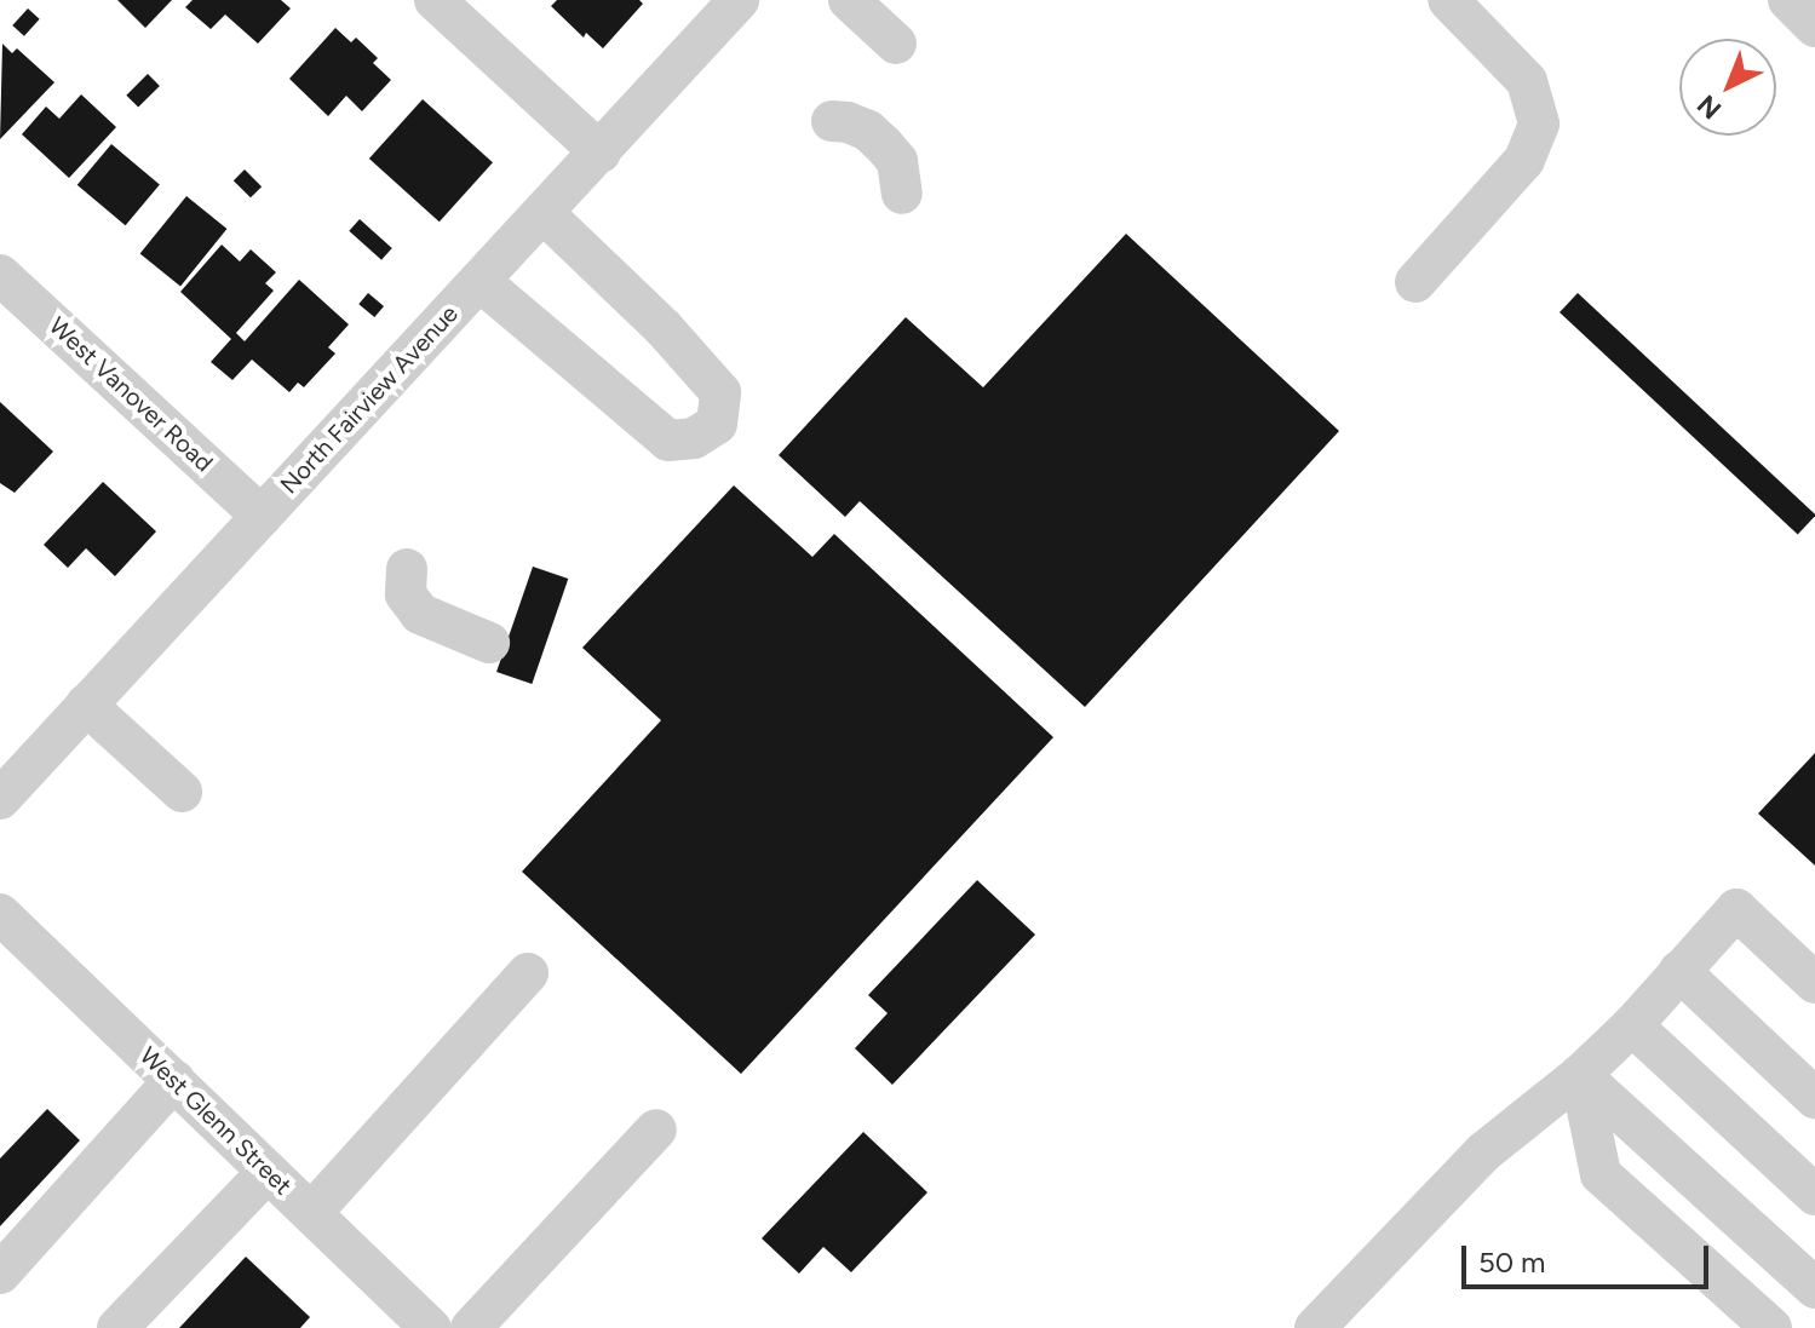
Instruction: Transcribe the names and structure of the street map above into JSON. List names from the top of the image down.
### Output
{
  "streets": {
    "street": ["West Vanover Road", "North Fairview Avenue", "West Glenn Street"]
  },
  "crossings": [
    ["West Vanover Road", "North Fairview Avenue"]
  ],
  "scale_bar": "50 m",
  "north": "bottom left"
}
